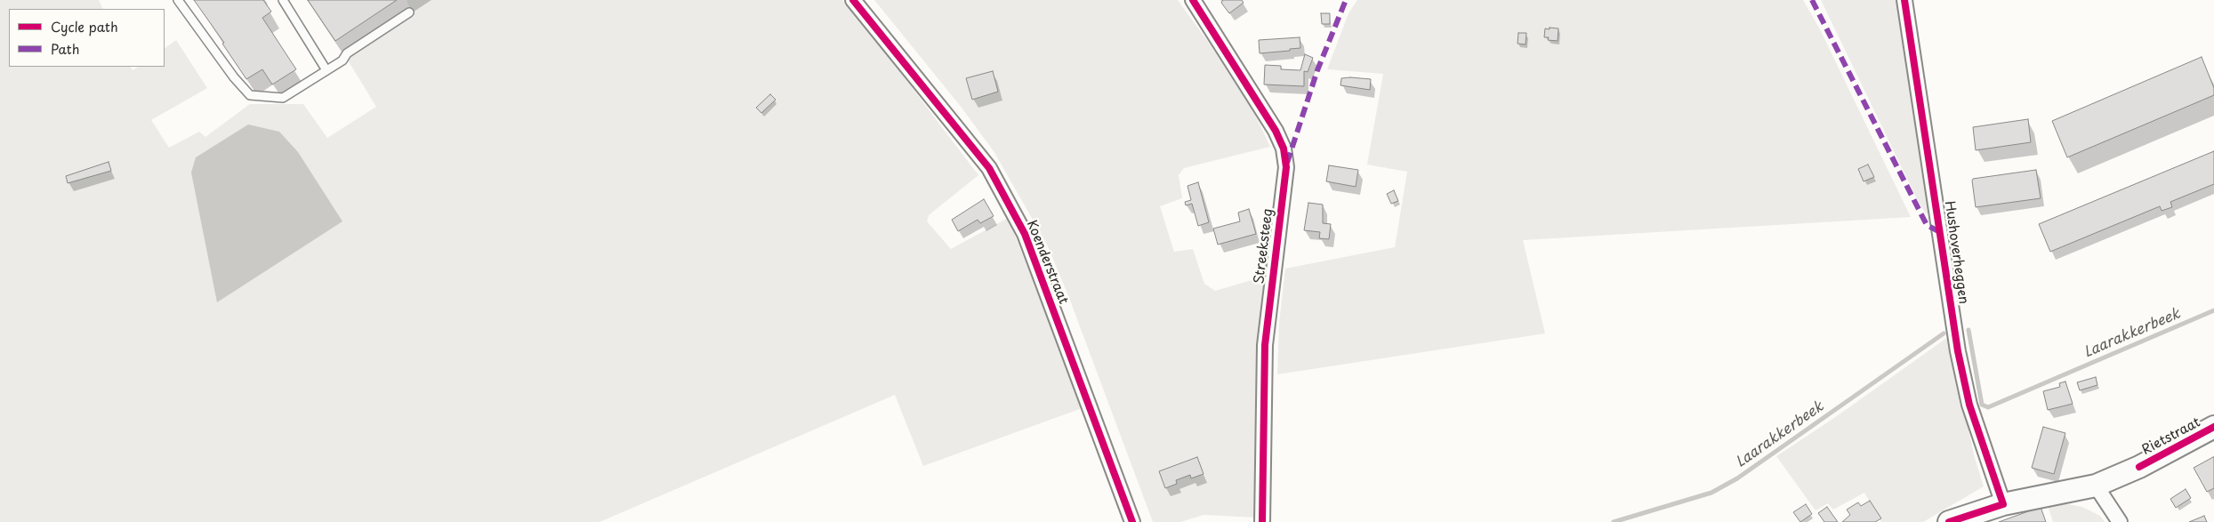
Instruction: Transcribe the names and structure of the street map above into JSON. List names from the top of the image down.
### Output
{
  "streets": {
    "street": [
      "Streeksteeg",
      "Hushoverheggen",
      "Koenderstraat",
      "Rietstraat"
    ]
  },
  "crossings": [
    ["Hushoverheggen", "Rietstraat"]
  ],
  "water": ["Laarakkerbeek"],
  "legend": ["Cycle path", "Path"]
}
